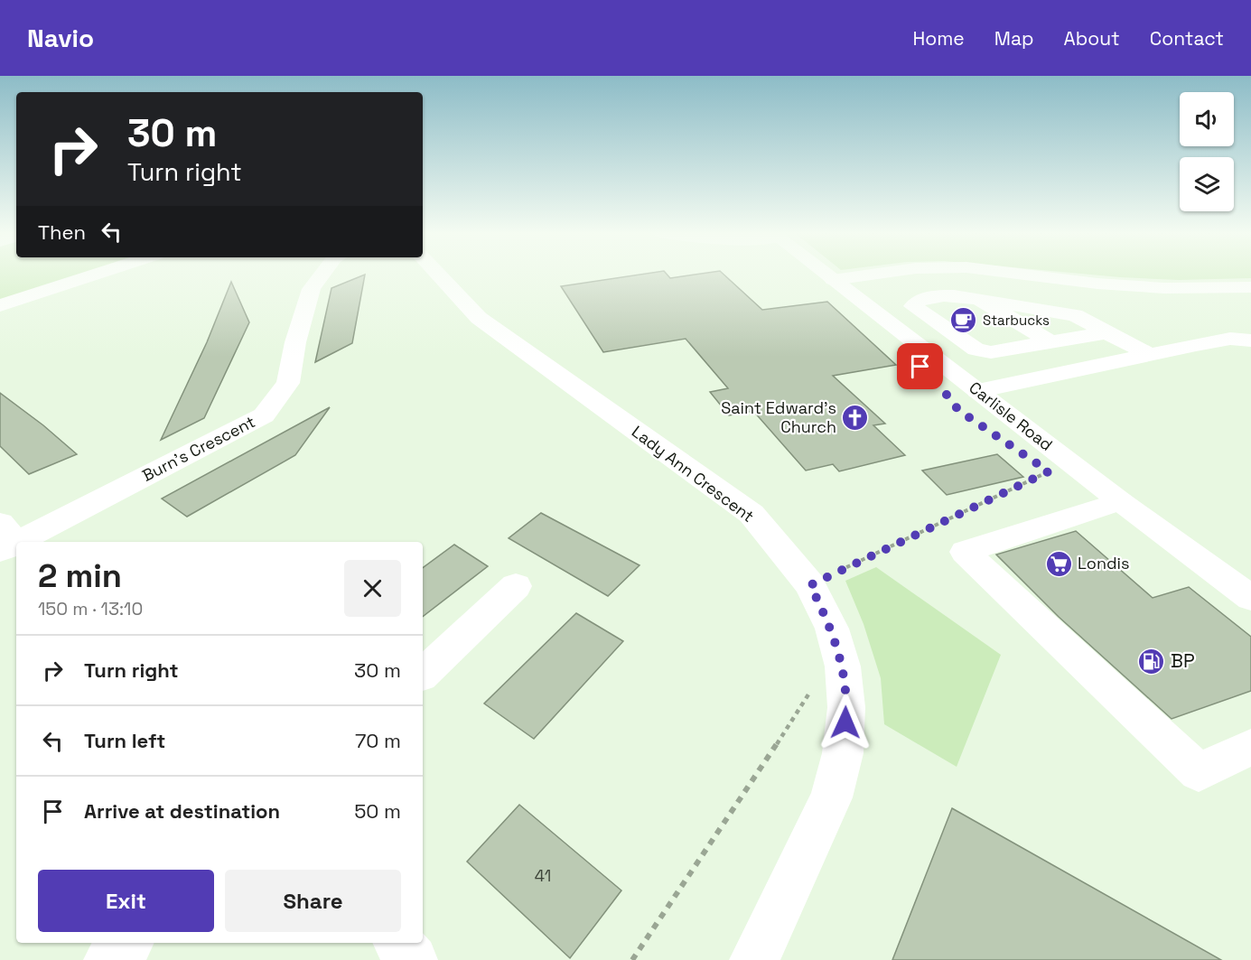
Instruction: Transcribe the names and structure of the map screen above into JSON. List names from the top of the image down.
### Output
{
  "streets": {
    "street": ["Carlisle Road", "Burn's Crescent", "Lady Ann Crescent"]
  },
  "places": {
    "cafe": ["Starbucks"],
    "church": ["Saint Edward's Church"],
    "supermarket": ["Londis"],
    "fuel station": ["BP"]
  },
  "house_numbers": ["41"],
  "page": {
    "header": "Navio",
    "nav": [
      "Home",
      "Map",
      "About",
      "Contact"
    ],
    "turn": ["30 m", "Turn right"],
    "then": "Then",
    "heading": ["2 min", "150 m · 13:10"],
    "list": [
      {
        "name": "Turn right",
        "value": "30 m"
      },
      {
        "name": "Turn left",
        "value": "70 m"
      },
      {
        "name": "Arrive at destination",
        "value": "50 m"
      }
    ],
    "buttons": ["Exit", "Share"]
  }
}
